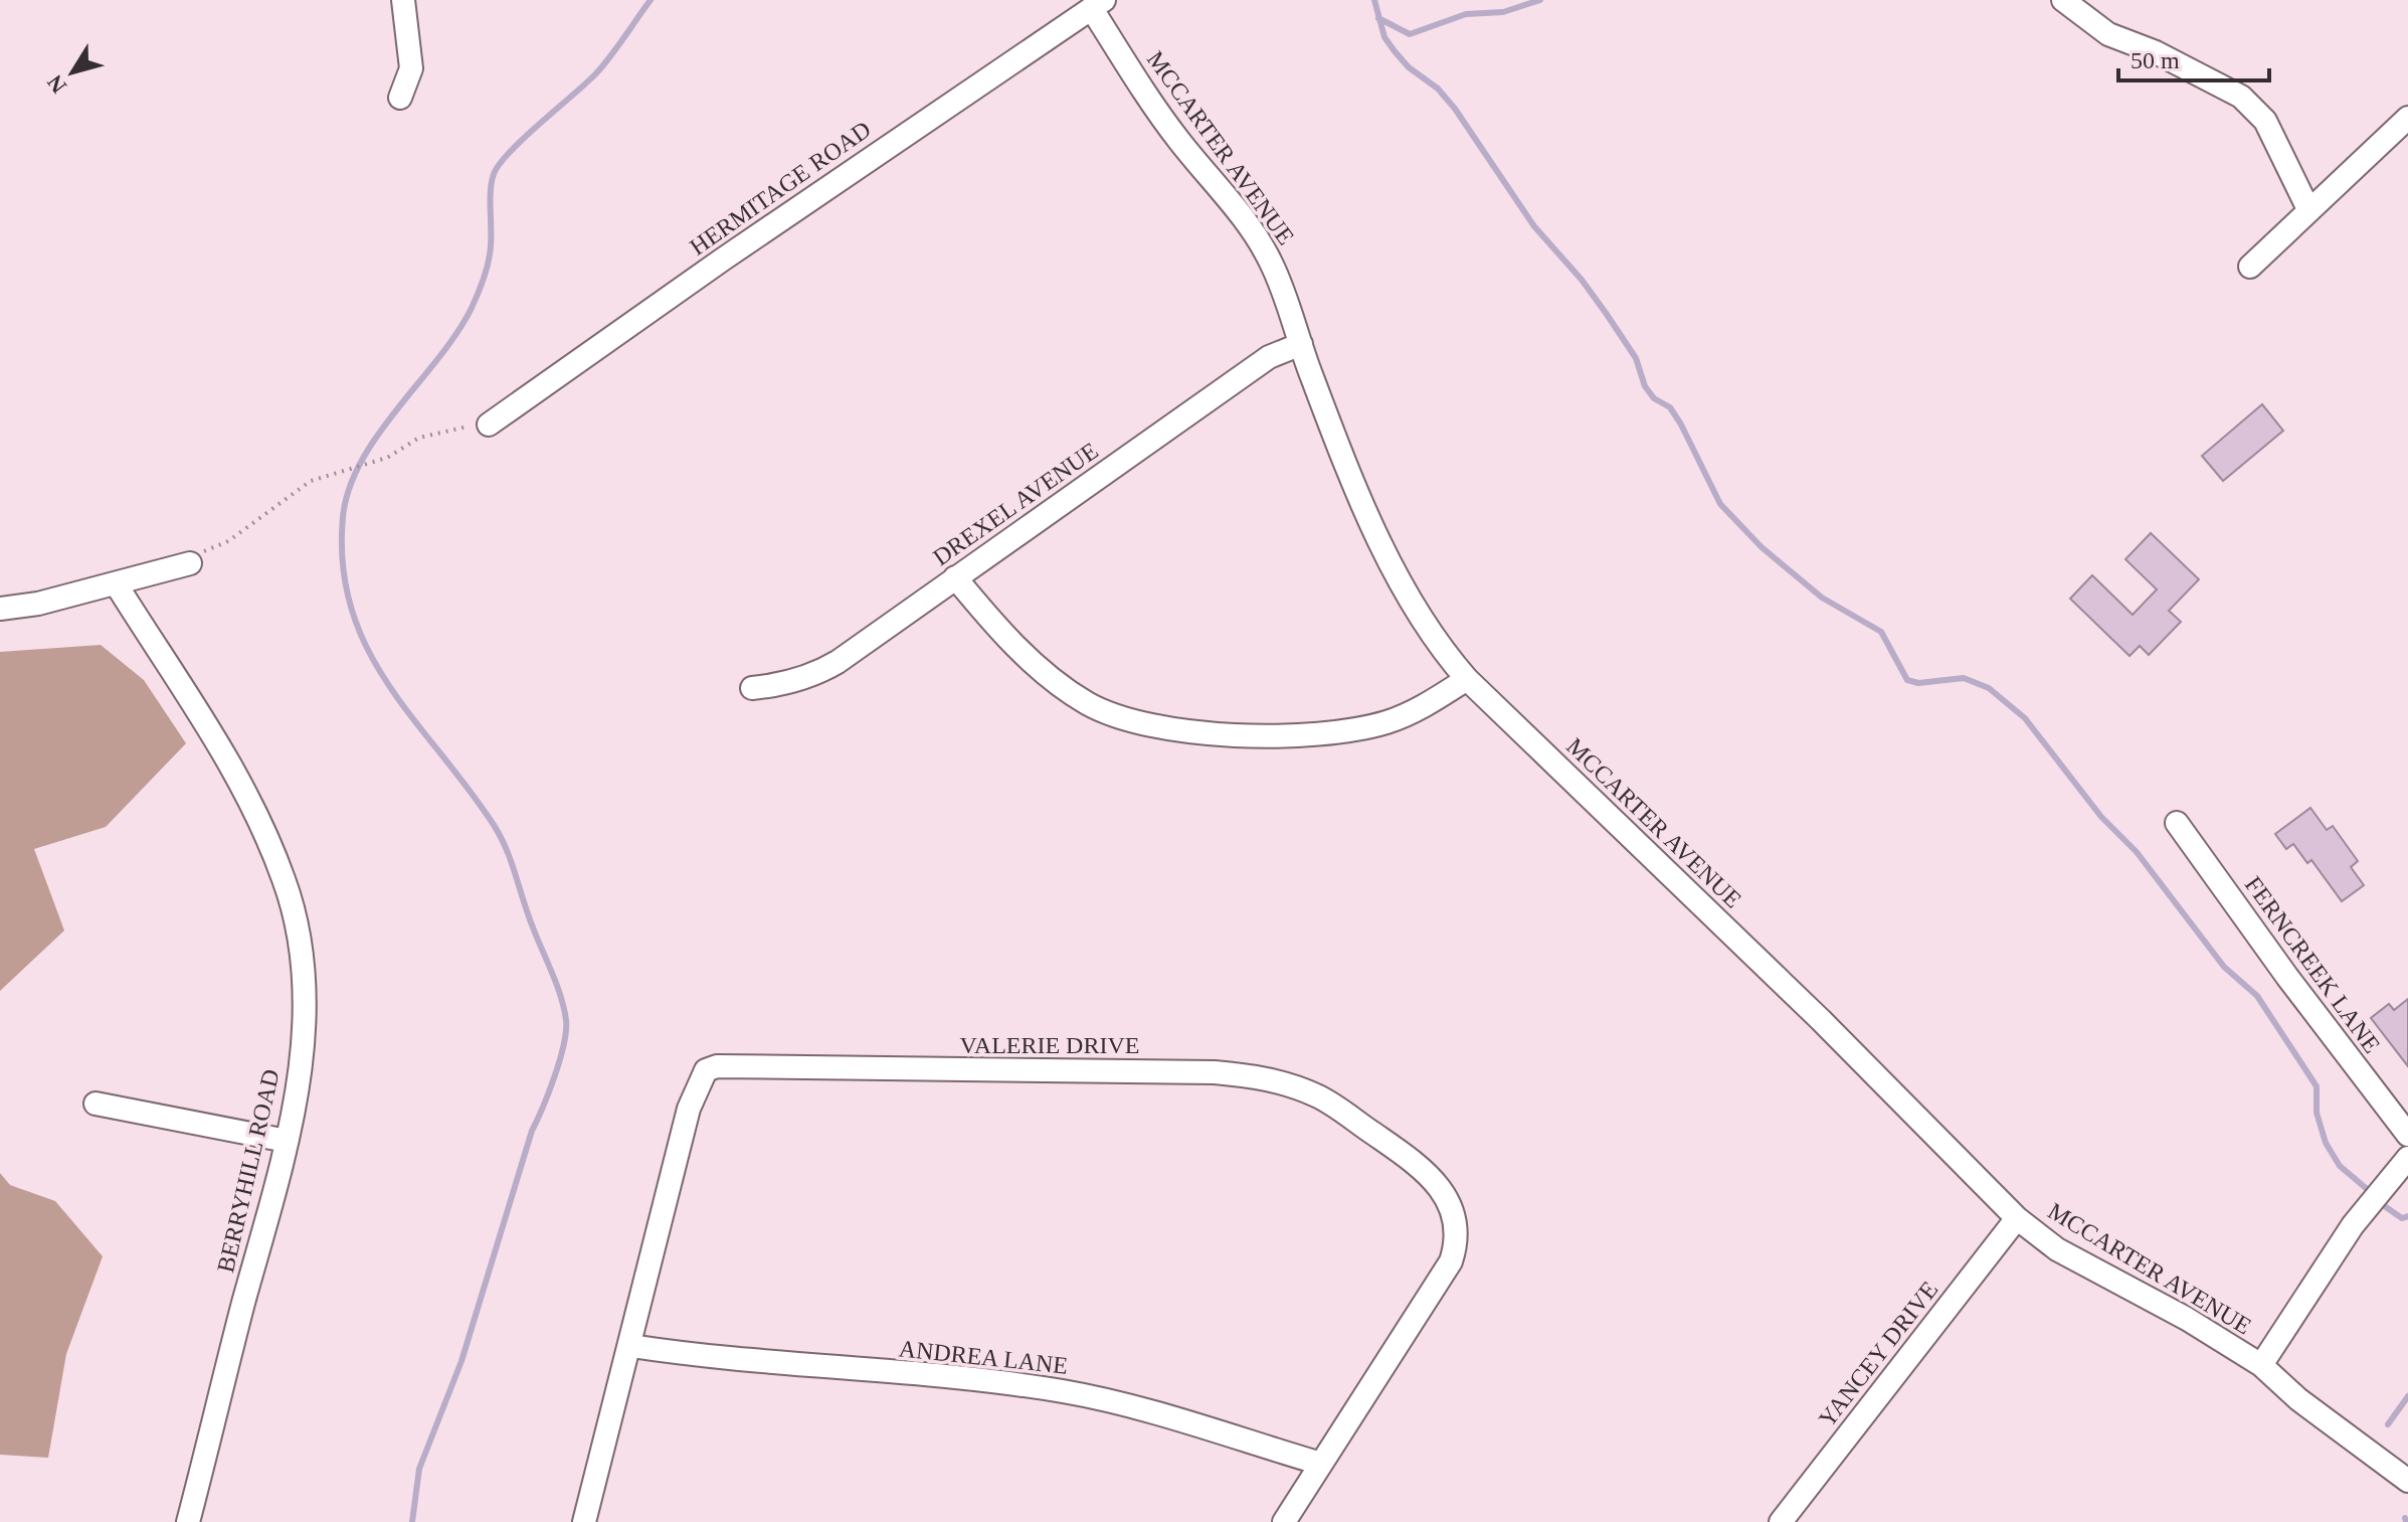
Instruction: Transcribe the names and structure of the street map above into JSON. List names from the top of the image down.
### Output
{
  "streets": {
    "street": [
      "MCCARTER AVENUE",
      "HERMITAGE ROAD",
      "DREXEL AVENUE",
      "FERNCREEK LANE",
      "VALERIE DRIVE",
      "BERRYHILL ROAD",
      "YANCEY DRIVE",
      "ANDREA LANE"
    ]
  },
  "crossings": [
    ["MCCARTER AVENUE", "HERMITAGE ROAD"],
    ["MCCARTER AVENUE", "DREXEL AVENUE"],
    ["MCCARTER AVENUE", "YANCEY DRIVE"],
    ["VALERIE DRIVE", "ANDREA LANE"]
  ],
  "scale_bar": "50 m",
  "north": "bottom left"
}
